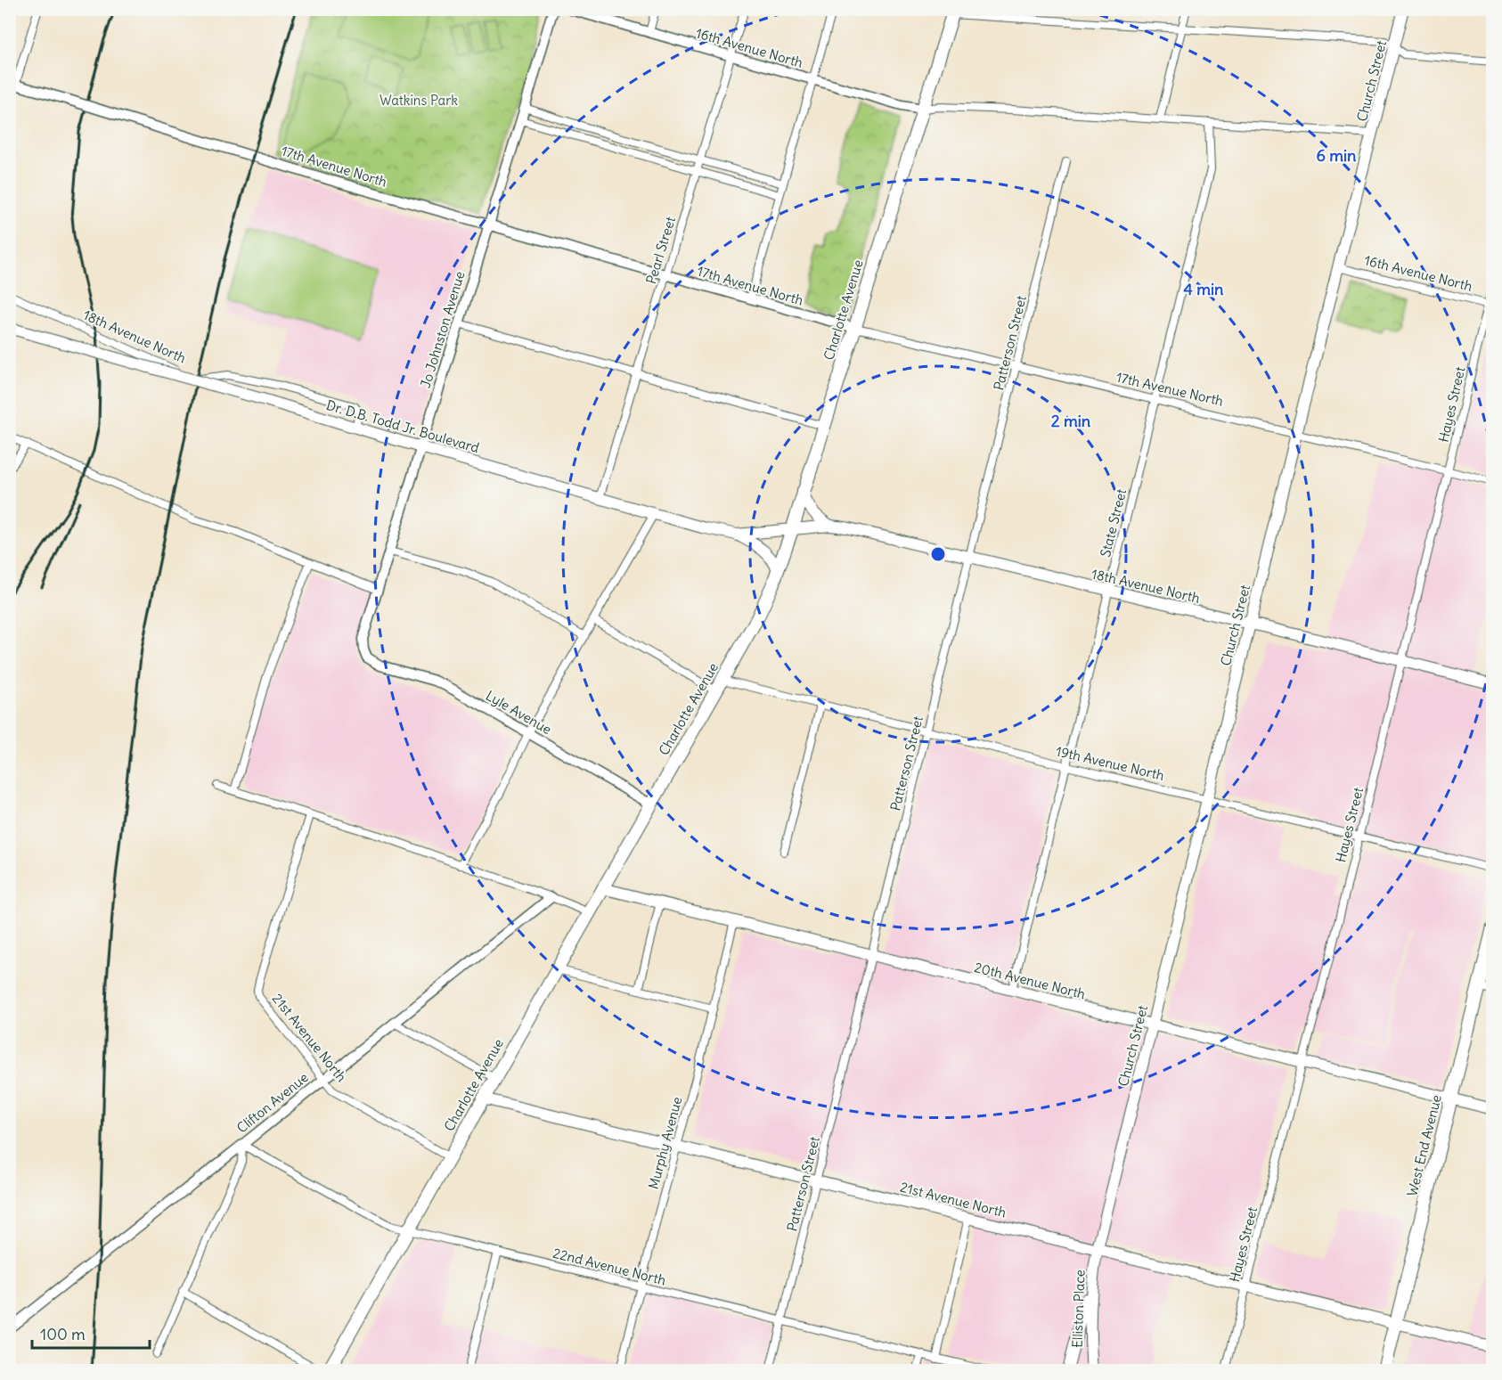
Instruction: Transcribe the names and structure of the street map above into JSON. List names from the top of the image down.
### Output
{
  "streets": {
    "main road": [
      "Church Street",
      "Charlotte Avenue",
      "18th Avenue North",
      "Dr. D.B. Todd Jr. Boulevard",
      "20th Avenue North",
      "21st Avenue North",
      "West End Avenue",
      "Elliston Place"
    ],
    "street": [
      "16th Avenue North",
      "17th Avenue North",
      "Pearl Street",
      "Jo Johnston Avenue",
      "Patterson Street",
      "Hayes Street",
      "State Street",
      "Lyle Avenue",
      "19th Avenue North",
      "Clifton Avenue",
      "Murphy Avenue",
      "22nd Avenue North"
    ]
  },
  "crossings": [
    ["16th Avenue North", "Church Street"],
    ["16th Avenue North", "Pearl Street"],
    ["16th Avenue North", "Charlotte Avenue"],
    ["16th Avenue North", "Hayes Street"],
    ["Church Street", "17th Avenue North"],
    ["Church Street", "18th Avenue North"],
    ["Church Street", "19th Avenue North"],
    ["Church Street", "20th Avenue North"],
    ["Church Street", "21st Avenue North"],
    ["Church Street", "Elliston Place"],
    ["17th Avenue North", "Pearl Street"],
    ["17th Avenue North", "Charlotte Avenue"],
    ["17th Avenue North", "Jo Johnston Avenue"],
    ["17th Avenue North", "Patterson Street"],
    ["17th Avenue North", "Hayes Street"],
    ["17th Avenue North", "State Street"],
    ["Pearl Street", "Dr. D.B. Todd Jr. Boulevard"],
    ["Charlotte Avenue", "18th Avenue North"],
    ["Charlotte Avenue", "Dr. D.B. Todd Jr. Boulevard"],
    ["Charlotte Avenue", "Lyle Avenue"],
    ["Charlotte Avenue", "19th Avenue North"],
    ["Charlotte Avenue", "20th Avenue North"],
    ["Charlotte Avenue", "21st Avenue North"],
    ["Charlotte Avenue", "22nd Avenue North"],
    ["Jo Johnston Avenue", "Dr. D.B. Todd Jr. Boulevard"],
    ["Jo Johnston Avenue", "Lyle Avenue"],
    ["18th Avenue North", "Patterson Street"],
    ["18th Avenue North", "Hayes Street"],
    ["18th Avenue North", "Dr. D.B. Todd Jr. Boulevard"],
    ["18th Avenue North", "State Street"],
    ["Patterson Street", "19th Avenue North"],
    ["Patterson Street", "20th Avenue North"],
    ["Patterson Street", "21st Avenue North"],
    ["Patterson Street", "22nd Avenue North"],
    ["Hayes Street", "19th Avenue North"],
    ["Hayes Street", "20th Avenue North"],
    ["Hayes Street", "21st Avenue North"],
    ["State Street", "19th Avenue North"],
    ["State Street", "20th Avenue North"],
    ["20th Avenue North", "Murphy Avenue"],
    ["20th Avenue North", "West End Avenue"],
    ["21st Avenue North", "Clifton Avenue"],
    ["21st Avenue North", "Murphy Avenue"],
    ["21st Avenue North", "West End Avenue"],
    ["21st Avenue North", "Elliston Place"],
    ["Clifton Avenue", "22nd Avenue North"],
    ["Murphy Avenue", "22nd Avenue North"]
  ],
  "parks": ["Watkins Park"],
  "scale_bar": "100 m",
  "rings": ["6 min", "4 min", "2 min"]
}
